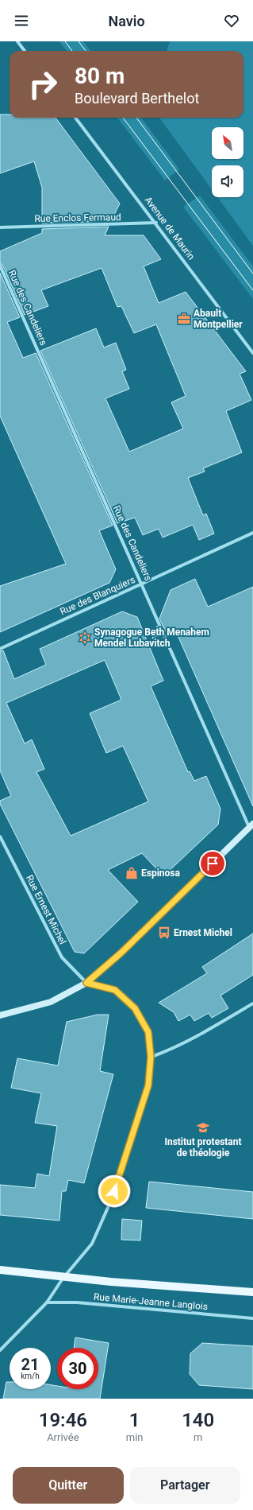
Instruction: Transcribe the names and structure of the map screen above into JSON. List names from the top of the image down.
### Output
{
  "streets": {
    "street": [
      "Rue Enclos Fermaud",
      "Avenue de Maurin",
      "Rue des Candeliers",
      "Rue des Blanquiers",
      "Rue Ernest Michel",
      "Rue Marie-Jeanne Langlois"
    ]
  },
  "crossings": [
    ["Rue Enclos Fermaud", "Avenue de Maurin"],
    ["Rue des Candeliers", "Rue des Blanquiers"]
  ],
  "places": {
    "office": ["Abault Montpellier"],
    "synagogue": ["Synagogue Beth Menahem Mendel Lubavitch"],
    "shop": ["Espinosa"],
    "bus stop": ["Ernest Michel"],
    "school or university": ["Institut protestant de théologie"]
  },
  "north": "top left",
  "page": {
    "header": "Navio",
    "turn": ["80 m", "Boulevard Berthelot"],
    "speed": "21 km/h",
    "limit": "30",
    "eta": [
      "19:46",
      "Arrivée",
      "1",
      "min",
      "140",
      "m"
    ],
    "buttons": ["Quitter", "Partager"]
  }
}
